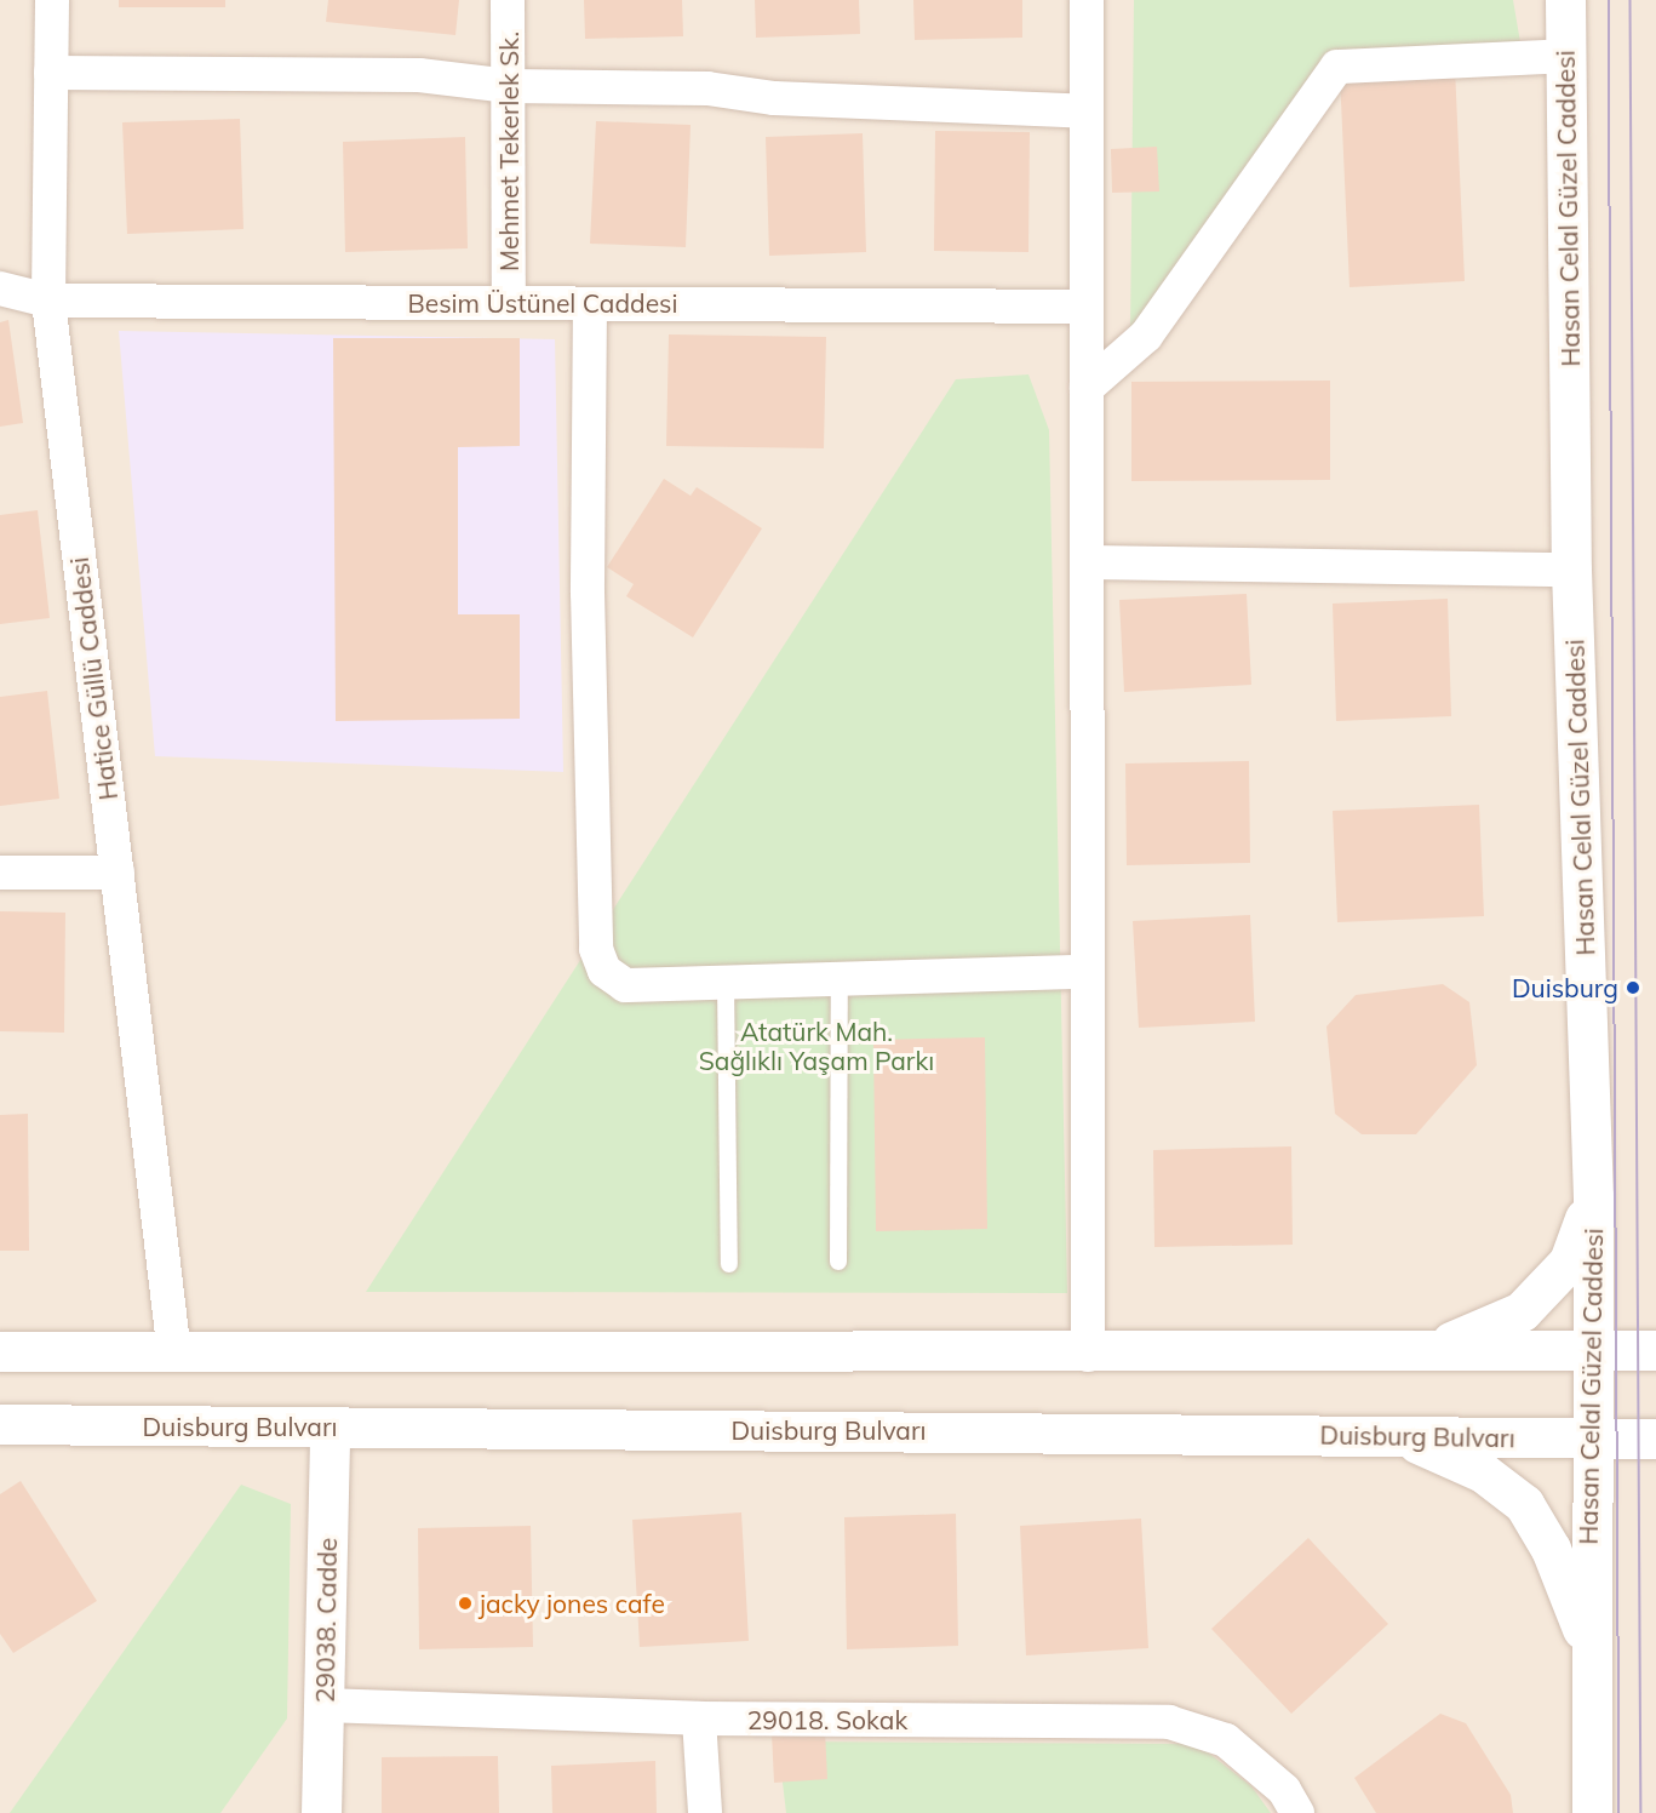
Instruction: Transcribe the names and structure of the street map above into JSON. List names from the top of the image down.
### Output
{
  "streets": {
    "main road": ["Hasan Celal Güzel Caddesi", "Duisburg Bulvarı", "29038. Cadde"],
    "street": [
      "Mehmet Tekerlek Sk.",
      "Besim Üstünel Caddesi",
      "Hatice Güllü Caddesi",
      "29018. Sokak"
    ]
  },
  "crossings": [
    ["Mehmet Tekerlek Sk.", "Besim Üstünel Caddesi"],
    ["Hasan Celal Güzel Caddesi", "Duisburg Bulvarı"],
    ["Besim Üstünel Caddesi", "Hatice Güllü Caddesi"],
    ["Duisburg Bulvarı", "29038. Cadde"],
    ["29038. Cadde", "29018. Sokak"]
  ],
  "parks": ["Atatürk Mah. Sağlıklı Yaşam Parkı"],
  "places": ["Duisburg", "jacky jones cafe"]
}
